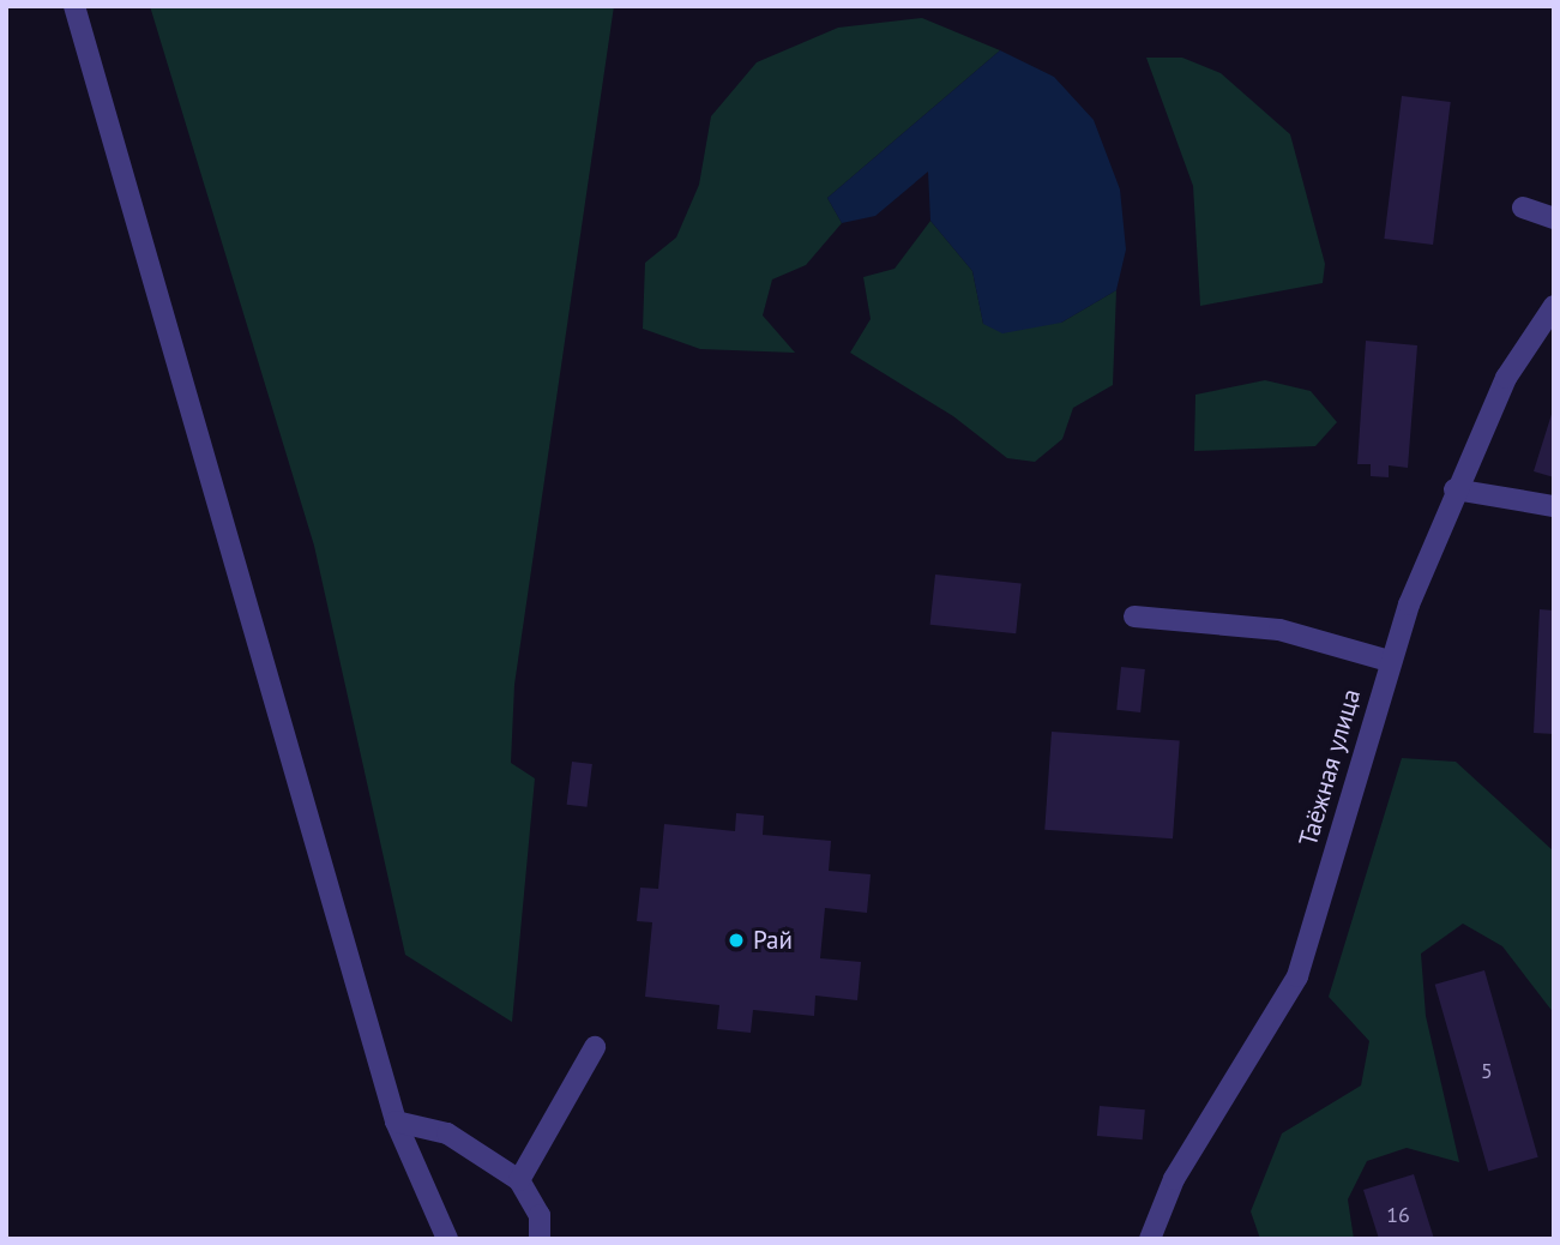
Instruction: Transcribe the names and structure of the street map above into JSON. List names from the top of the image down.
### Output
{
  "streets": {
    "street": ["Таёжная улица"]
  },
  "places": ["Рай"],
  "house_numbers": ["5", "16"]
}
